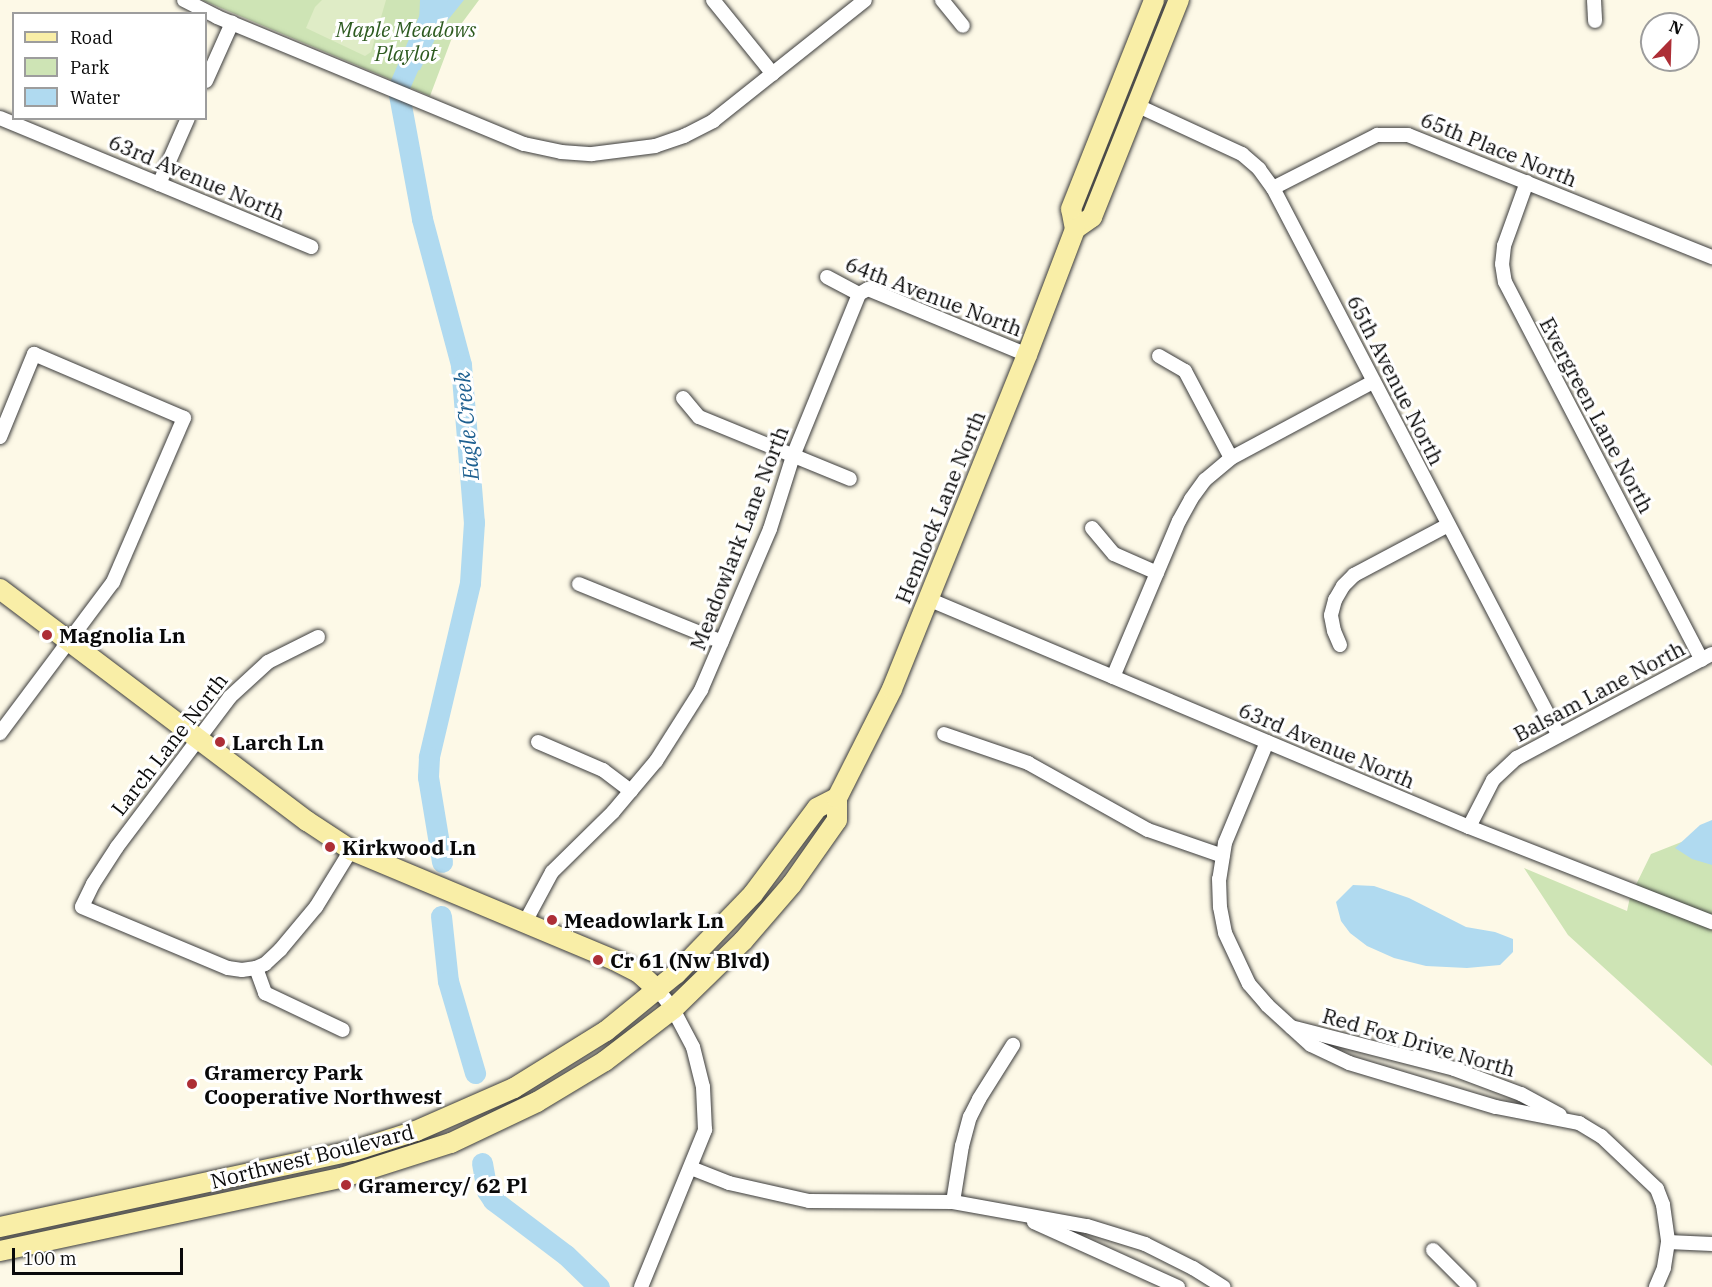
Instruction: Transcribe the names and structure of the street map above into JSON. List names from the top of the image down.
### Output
{
  "streets": {
    "main road": ["Hemlock Lane North", "Northwest Boulevard"],
    "street": [
      "65th Place North",
      "63rd Avenue North",
      "64th Avenue North",
      "65th Avenue North",
      "Evergreen Lane North",
      "Meadowlark Lane North",
      "Balsam Lane North",
      "Larch Lane North",
      "Red Fox Drive North"
    ]
  },
  "crossings": [
    ["65th Place North", "65th Avenue North"],
    ["65th Place North", "Evergreen Lane North"],
    ["63rd Avenue North", "Hemlock Lane North"],
    ["63rd Avenue North", "Balsam Lane North"],
    ["63rd Avenue North", "Red Fox Drive North"],
    ["64th Avenue North", "Hemlock Lane North"],
    ["64th Avenue North", "Meadowlark Lane North"],
    ["65th Avenue North", "Hemlock Lane North"],
    ["65th Avenue North", "Balsam Lane North"],
    ["Evergreen Lane North", "Balsam Lane North"],
    ["Hemlock Lane North", "Northwest Boulevard"]
  ],
  "water": ["Eagle Creek"],
  "parks": ["Maple Meadows Playlot"],
  "places": [
    "Magnolia Ln",
    "Larch Ln",
    "Kirkwood Ln",
    "Meadowlark Ln",
    "Cr 61 (Nw Blvd)",
    "Gramercy Park Cooperative Northwest",
    "Gramercy/ 62 Pl"
  ],
  "legend": ["Road", "Park", "Water"],
  "scale_bar": "100 m",
  "north": "top right"
}
